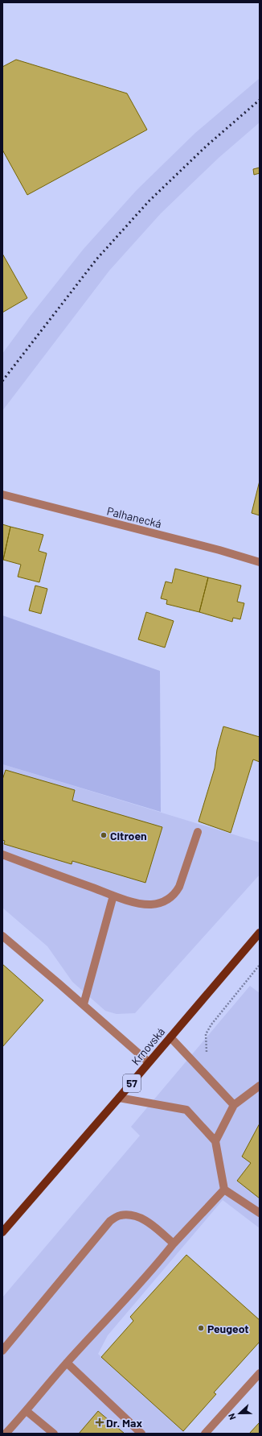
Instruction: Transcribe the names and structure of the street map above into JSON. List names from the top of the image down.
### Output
{
  "streets": {
    "main road": ["Krnovská", "57"],
    "street": ["Palhanecká"]
  },
  "places": {
    "other": ["Citroen", "Peugeot"],
    "health": ["Dr. Max"]
  },
  "north": "left"
}
